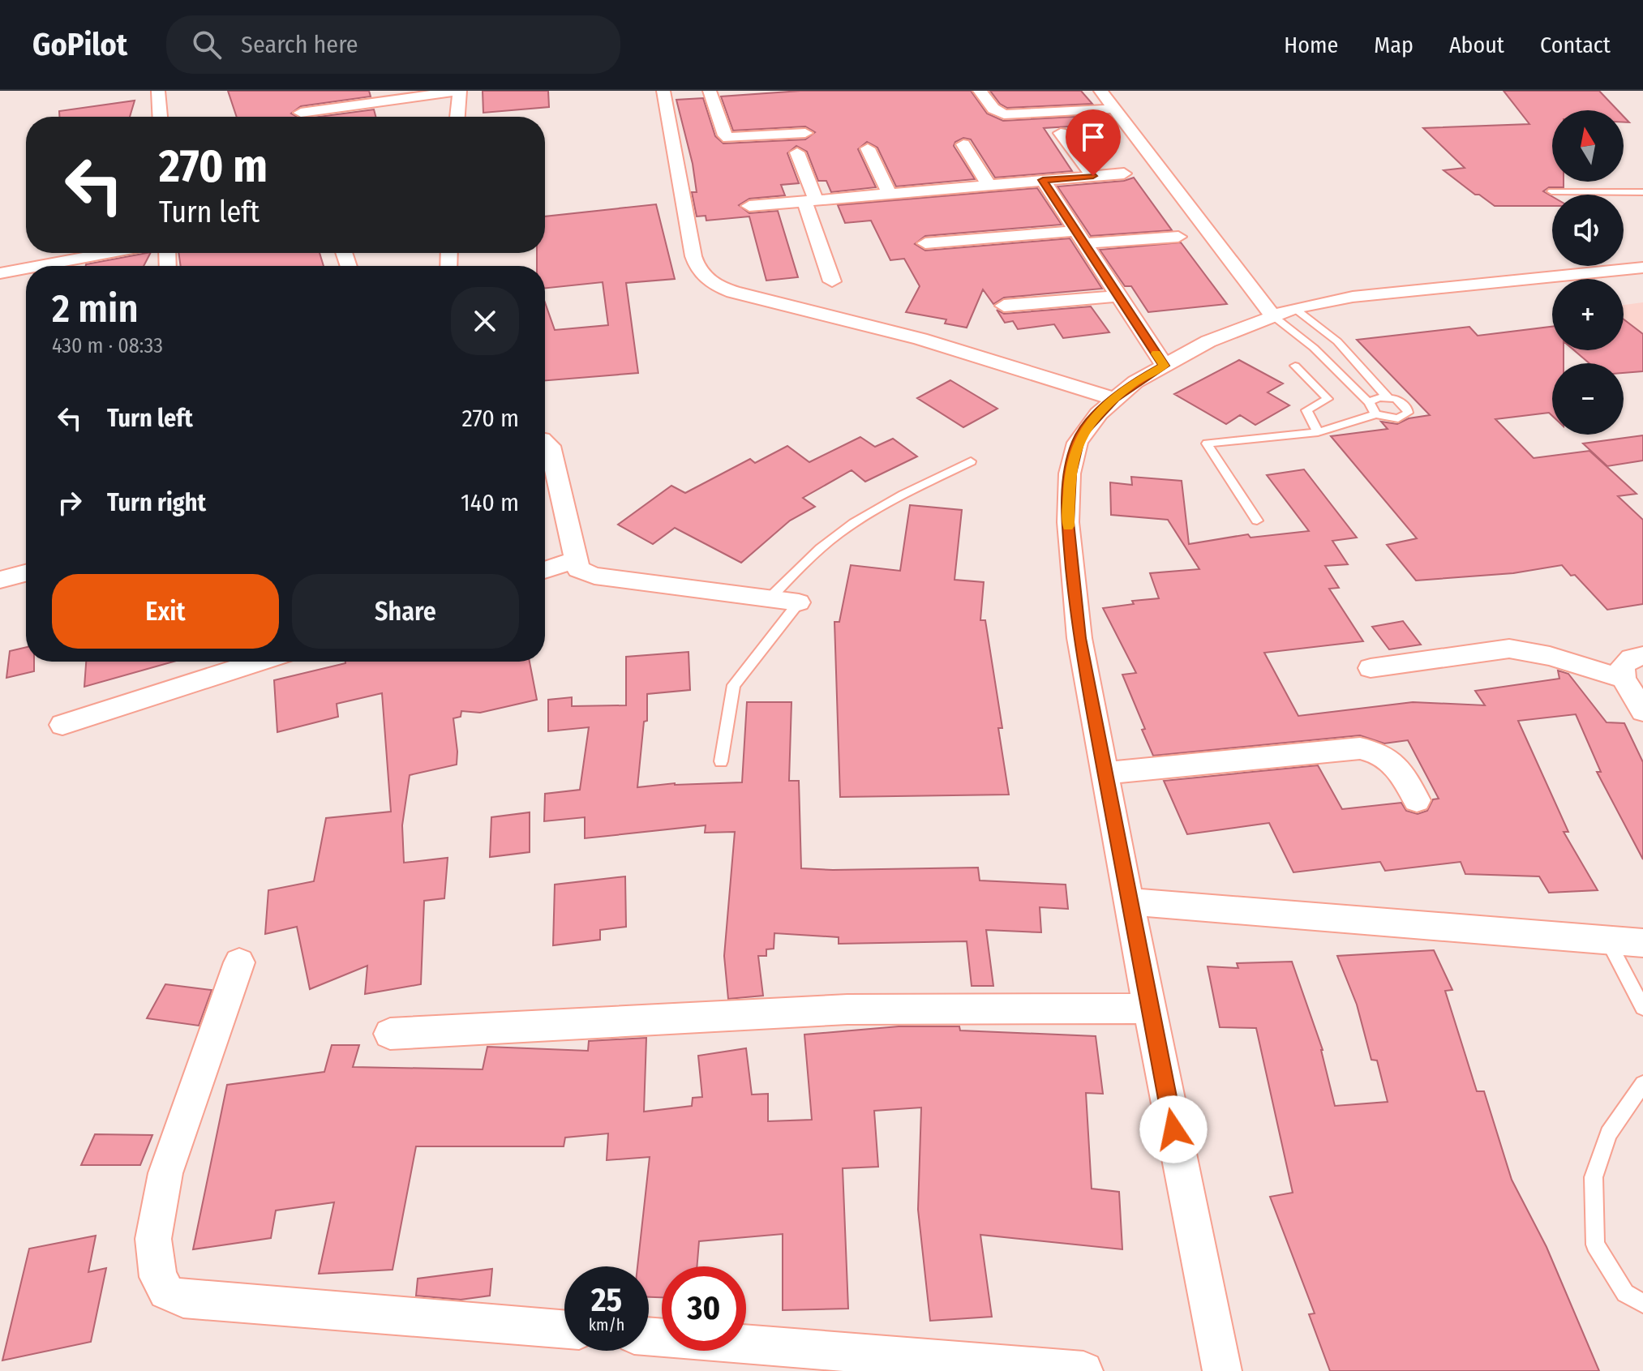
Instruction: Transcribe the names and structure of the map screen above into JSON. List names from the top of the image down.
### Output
{
  "north": "top",
  "page": {
    "header": "GoPilot",
    "search": "Search here",
    "nav": [
      "Home",
      "Map",
      "About",
      "Contact"
    ],
    "map_buttons": ["+", "−"],
    "turn": ["270 m", "Turn left"],
    "heading": ["2 min", "430 m · 08:33"],
    "list": [
      {
        "name": "Turn left",
        "value": "270 m"
      },
      {
        "name": "Turn right",
        "value": "140 m"
      }
    ],
    "buttons": ["Exit", "Share"],
    "speed": "25 km/h",
    "limit": "30"
  }
}
